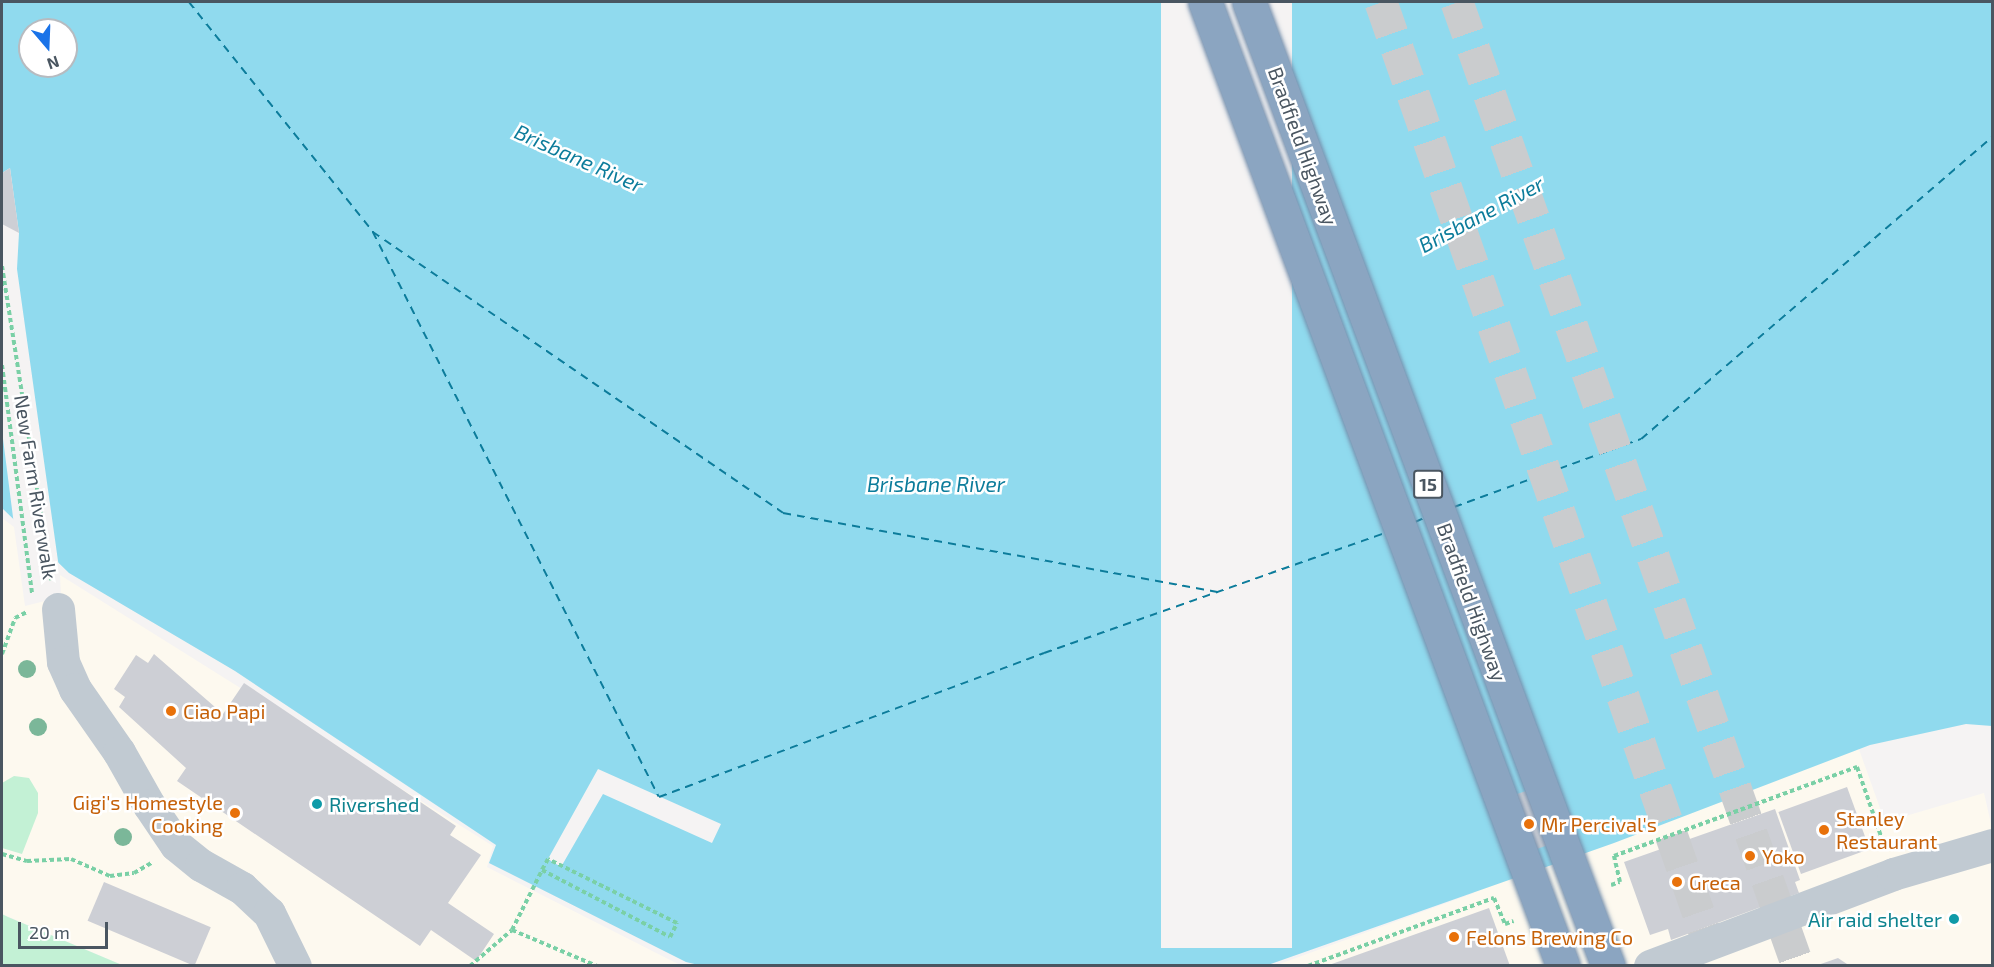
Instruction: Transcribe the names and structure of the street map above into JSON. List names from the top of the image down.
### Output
{
  "streets": {
    "highway": ["Bradfield Highway", "15"],
    "path": ["New Farm Riverwalk"]
  },
  "water": ["Brisbane River"],
  "places": [
    "Ciao Papi",
    "Rivershed",
    "Gigi's Homestyle Cooking",
    "Mr Percival's",
    "Stanley Restaurant",
    "Yoko",
    "Greca",
    "Air raid shelter",
    "Felons Brewing Co"
  ],
  "scale_bar": "20 m",
  "north": "bottom"
}
